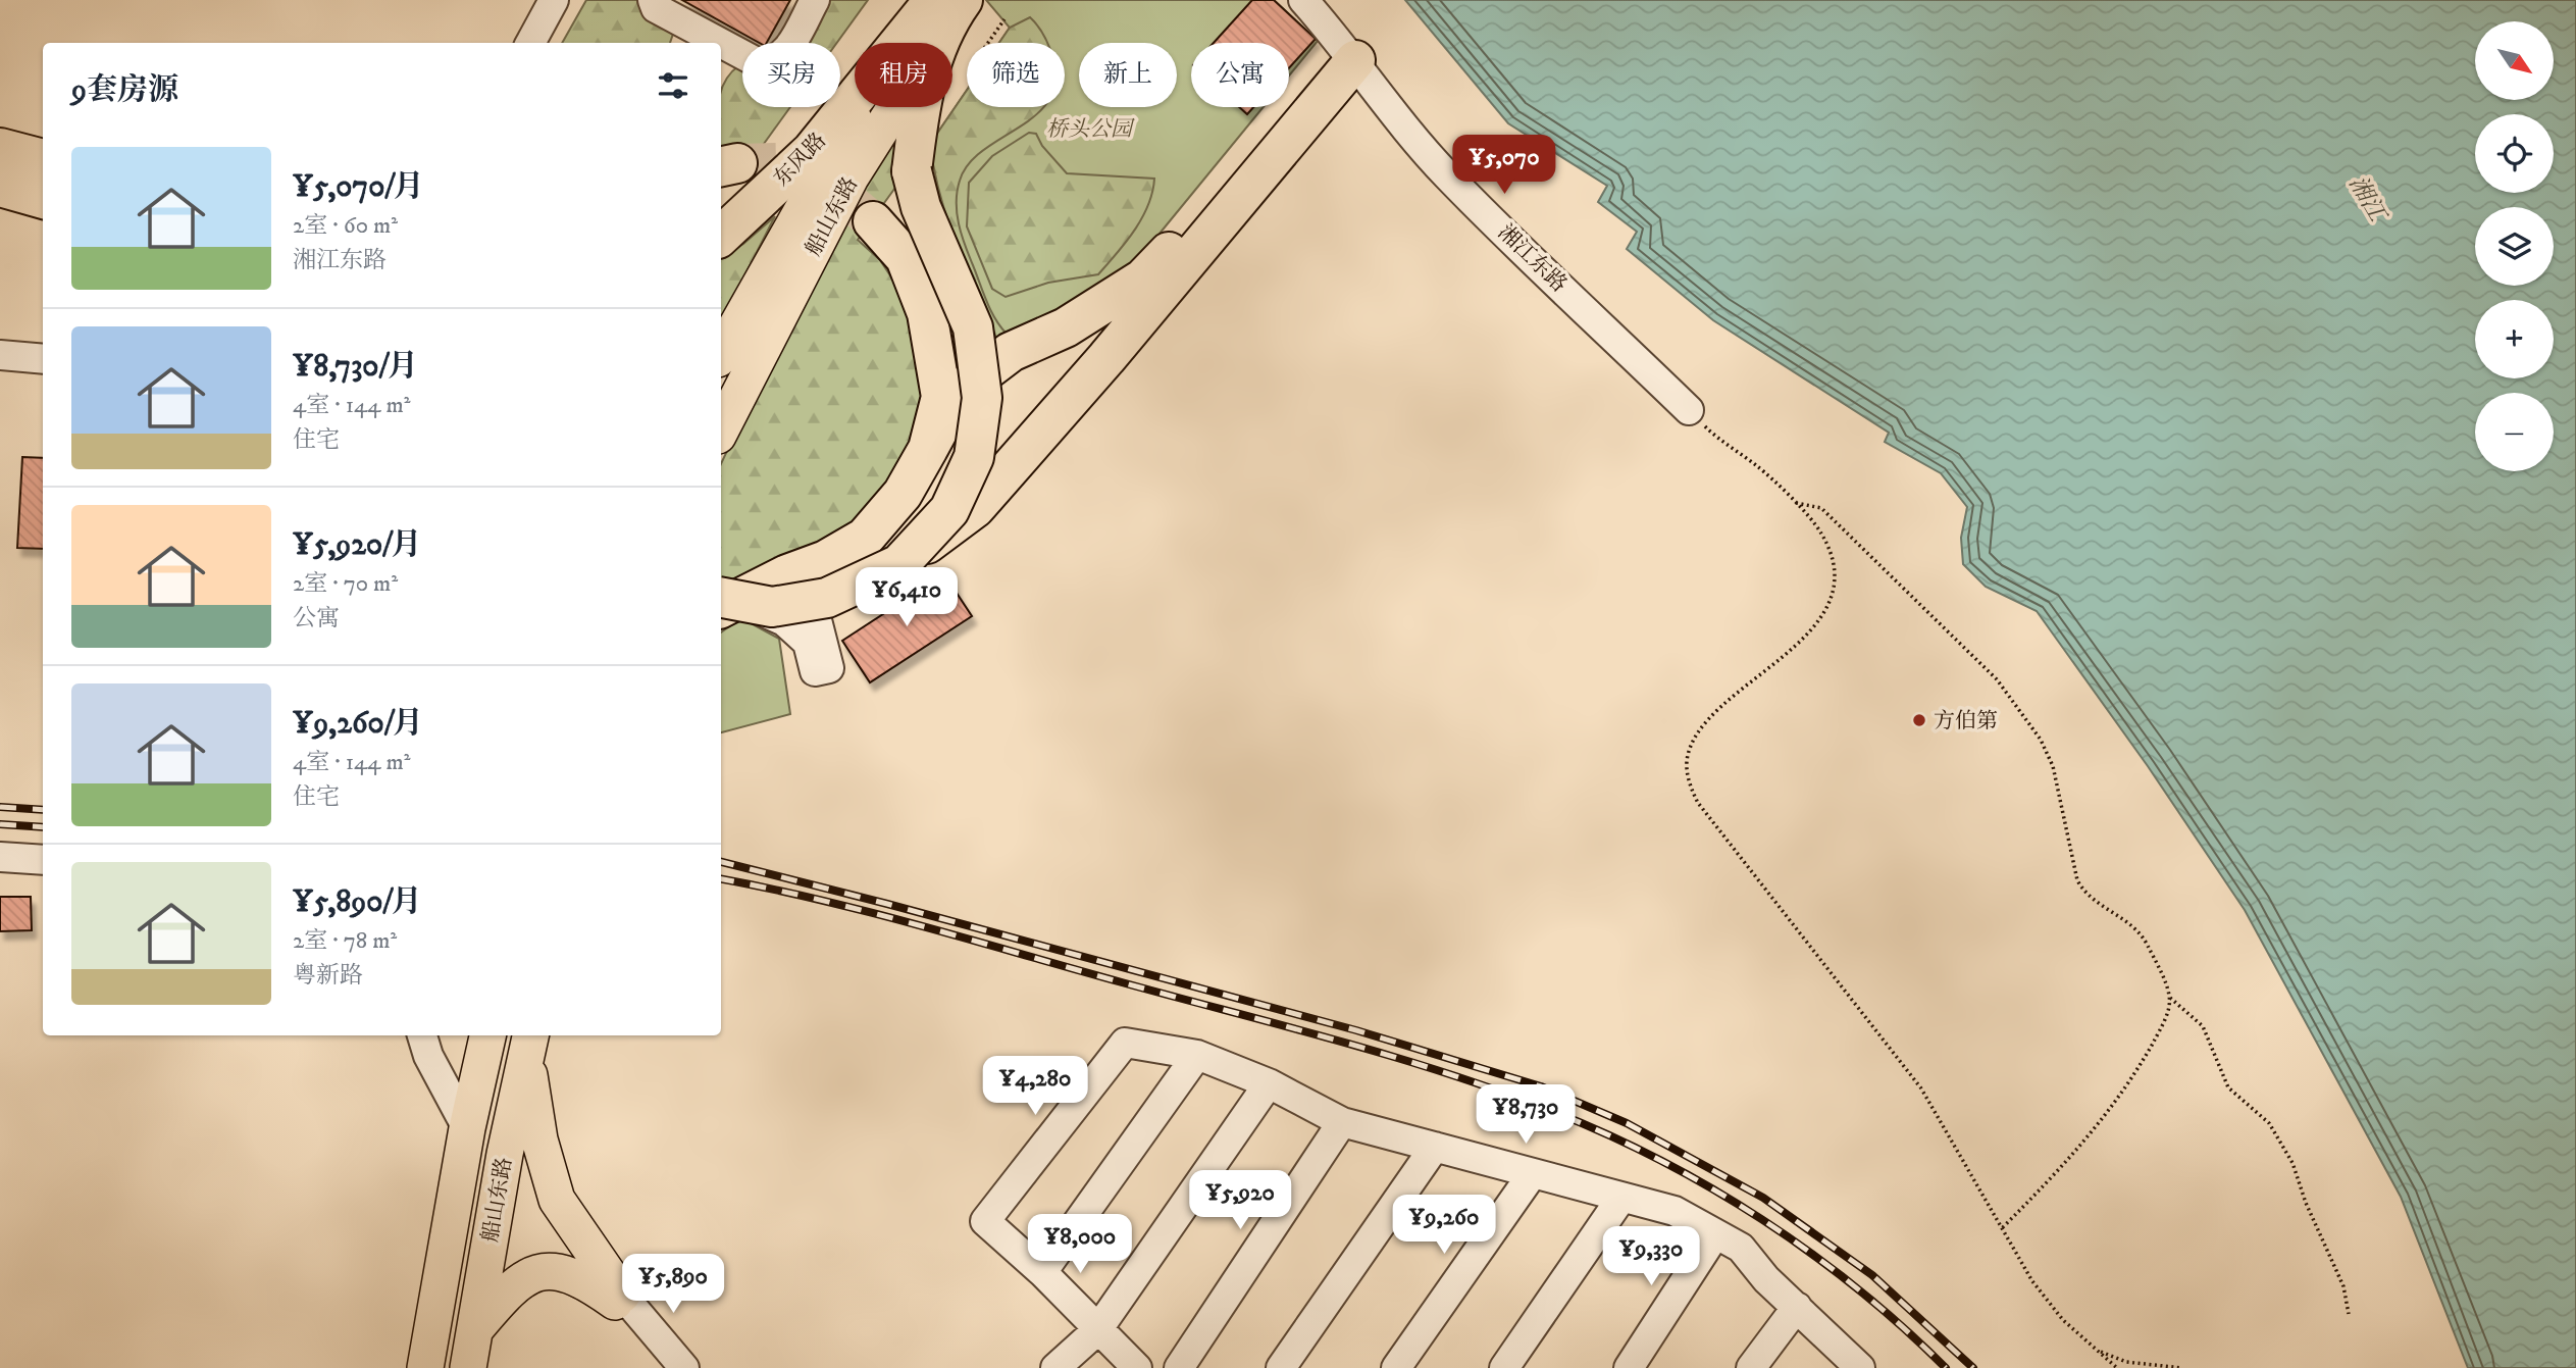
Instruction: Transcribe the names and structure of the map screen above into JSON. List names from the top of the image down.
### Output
{
  "streets": {
    "highway": ["东风路"],
    "main road": ["船山东路"],
    "street": ["湘江东路"]
  },
  "crossings": [
    ["东风路", "船山东路"]
  ],
  "water": ["湘江"],
  "parks": ["桥头公园"],
  "places": ["方伯第"],
  "north": "bottom right",
  "page": {
    "map_buttons": ["+", "−"],
    "chip": [
      "买房",
      "租房",
      "筛选",
      "新上",
      "公寓"
    ],
    "heading": "9套房源",
    "list": [
      {
        "name": "¥5,070/月",
        "note": "2室 · 60 m² · 湘江东路"
      },
      {
        "name": "¥8,730/月",
        "note": "4室 · 144 m² · 住宅"
      },
      {
        "name": "¥5,920/月",
        "note": "2室 · 70 m² · 公寓"
      },
      {
        "name": "¥9,260/月",
        "note": "4室 · 144 m² · 住宅"
      },
      {
        "name": "¥5,890/月",
        "note": "2室 · 78 m² · 粤新路"
      }
    ],
    "price": [
      "¥5,070",
      "¥6,410",
      "¥4,280",
      "¥8,730",
      "¥5,920",
      "¥9,260",
      "¥8,000",
      "¥9,330",
      "¥5,890"
    ]
  }
}
